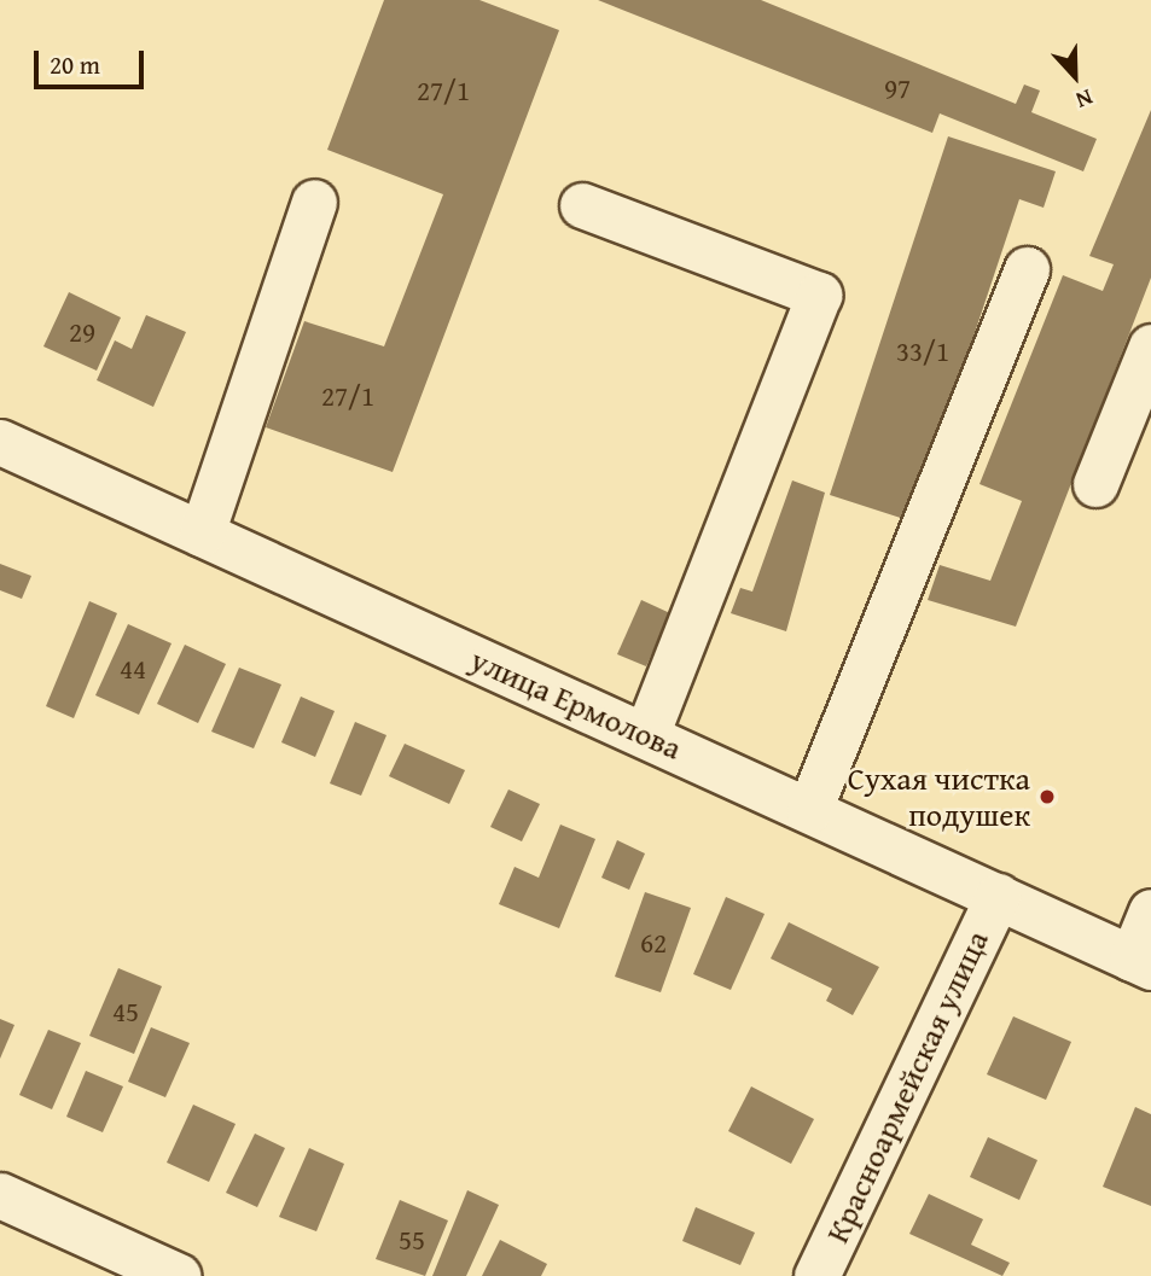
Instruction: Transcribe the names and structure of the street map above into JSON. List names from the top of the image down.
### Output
{
  "streets": {
    "street": ["улица Ермолова", "Красноармейская улица"]
  },
  "crossings": [
    ["улица Ермолова", "Красноармейская улица"]
  ],
  "places": ["Сухая чистка подушек"],
  "house_numbers": [
    "97",
    "27/1",
    "29",
    "33/1",
    "27/1",
    "44",
    "62",
    "45",
    "55"
  ],
  "scale_bar": "20 m",
  "north": "bottom"
}
